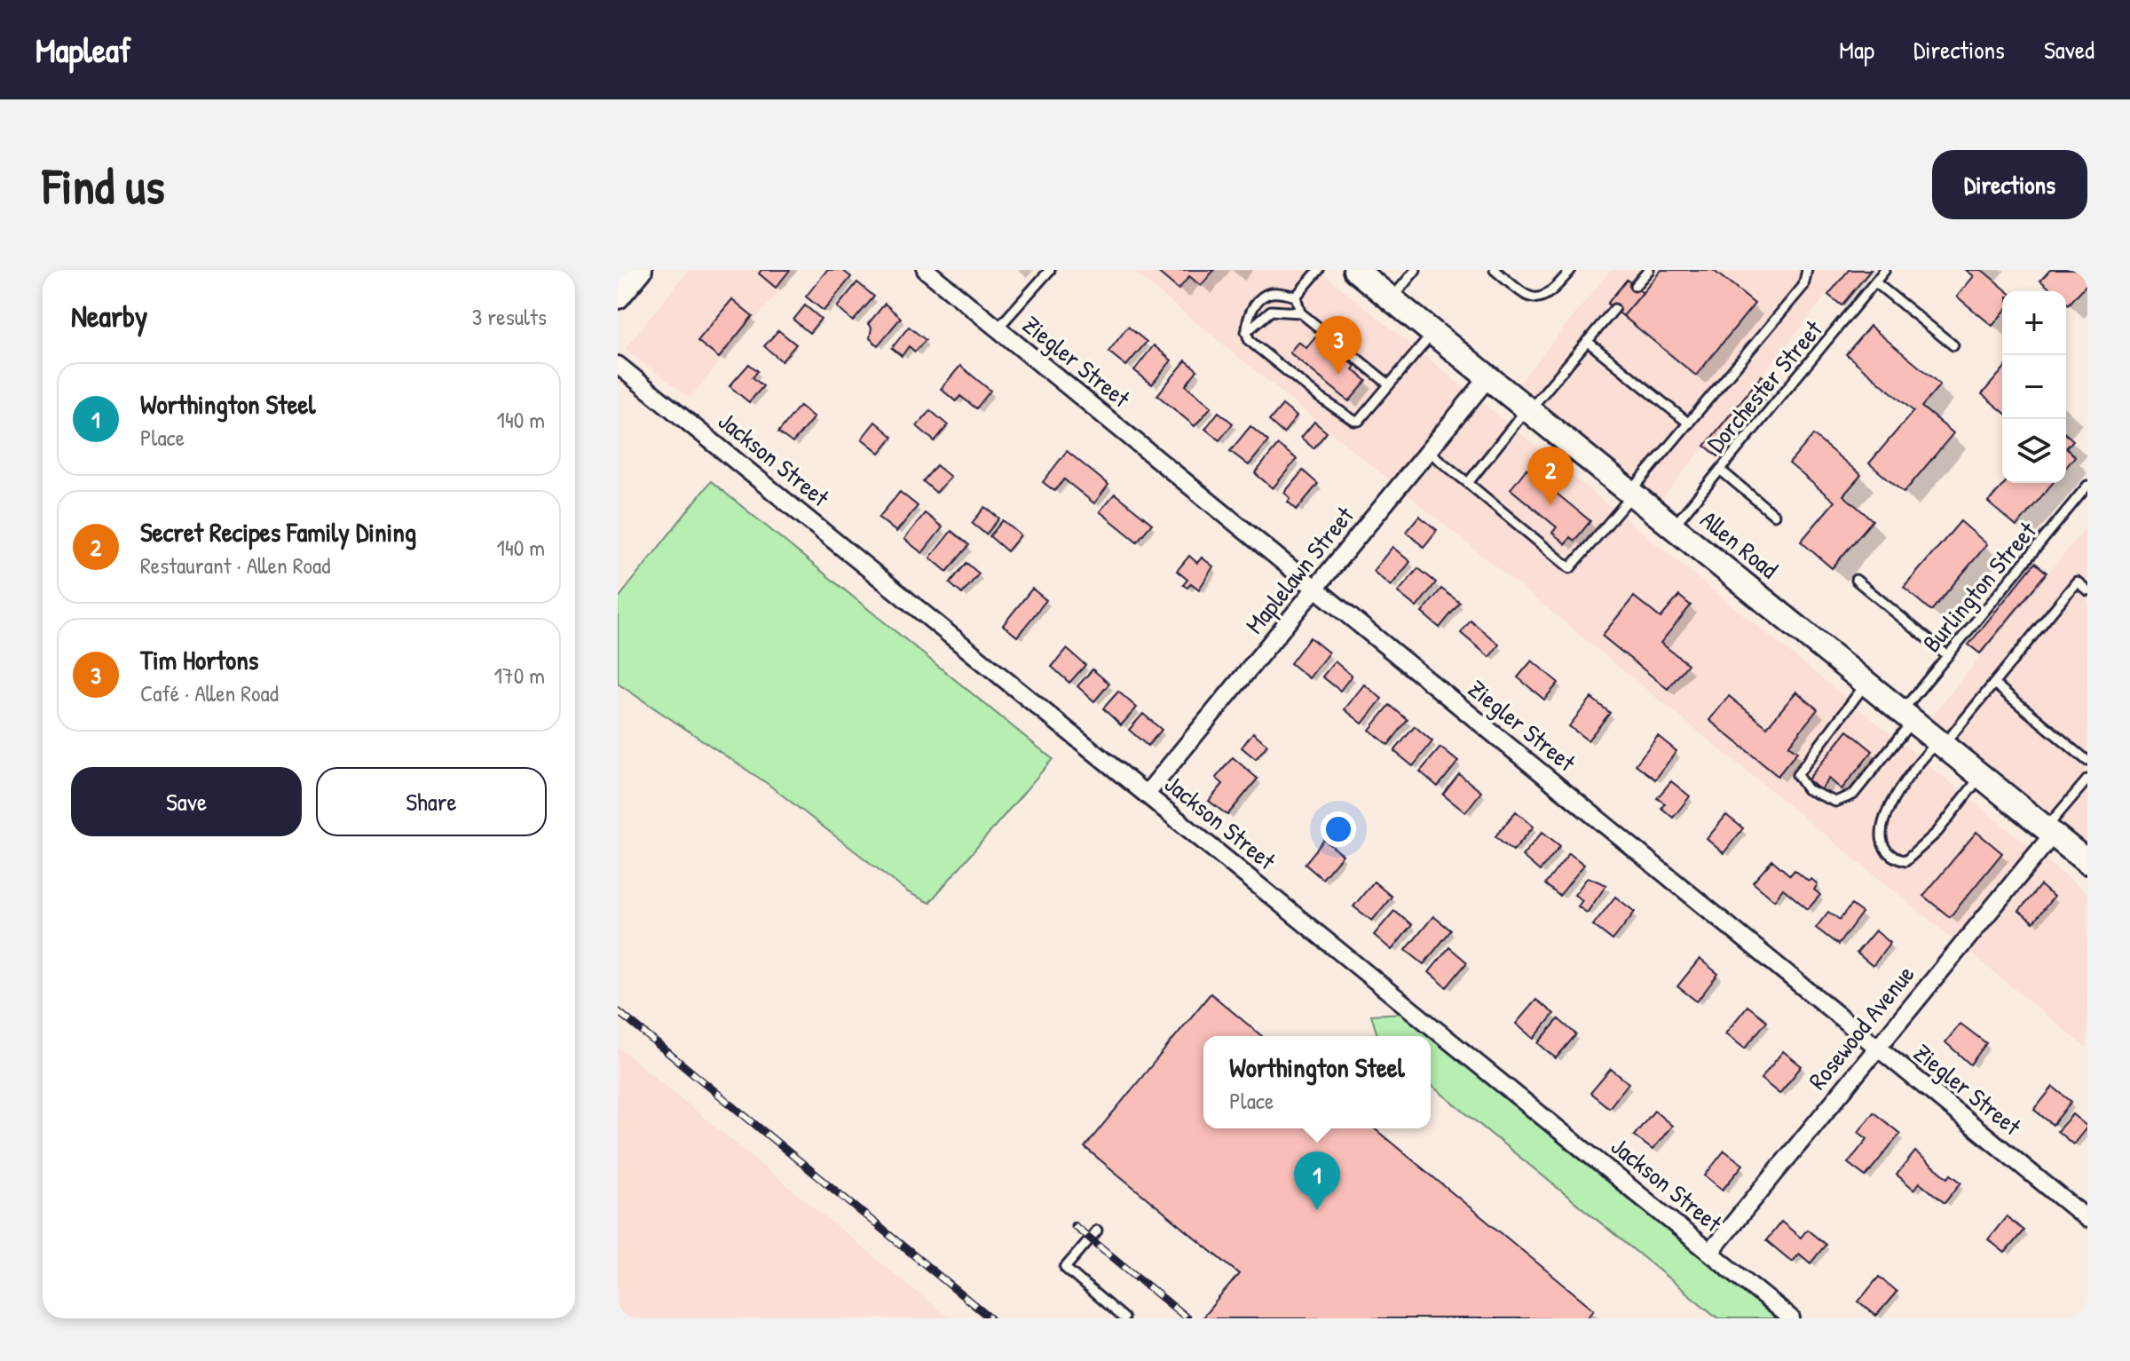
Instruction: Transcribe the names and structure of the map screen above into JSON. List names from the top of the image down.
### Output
{
  "streets": {
    "main road": ["Allen Road"],
    "street": [
      "Ziegler Street",
      "Jackson Street",
      "Maplelawn Street",
      "Rosewood Avenue"
    ],
    "lane": ["Dorchester Street", "Burlington Street"]
  },
  "crossings": [
    ["Ziegler Street", "Maplelawn Street"],
    ["Ziegler Street", "Rosewood Avenue"],
    ["Dorchester Street", "Allen Road"],
    ["Jackson Street", "Maplelawn Street"],
    ["Jackson Street", "Rosewood Avenue"],
    ["Allen Road", "Maplelawn Street"],
    ["Allen Road", "Burlington Street"],
    ["Allen Road", "Rosewood Avenue"]
  ],
  "page": {
    "header": "Mapleaf",
    "nav": ["Map", "Directions", "Saved"],
    "buttons": [
      "Directions",
      ["Save", "Share"]
    ],
    "title": "Find us",
    "heading": ["Nearby", "3 results"],
    "map_buttons": ["+", "−"],
    "pins": ["3", "2", "1"],
    "list": [
      {
        "mark": "1",
        "name": "Worthington Steel",
        "note": "Place",
        "value": "140 m"
      },
      {
        "mark": "2",
        "name": "Secret Recipes Family Dining",
        "note": "Restaurant · Allen Road",
        "value": "140 m"
      },
      {
        "mark": "3",
        "name": "Tim Hortons",
        "note": "Café · Allen Road",
        "value": "170 m"
      }
    ],
    "popup": ["Worthington Steel", "Place"]
  }
}
